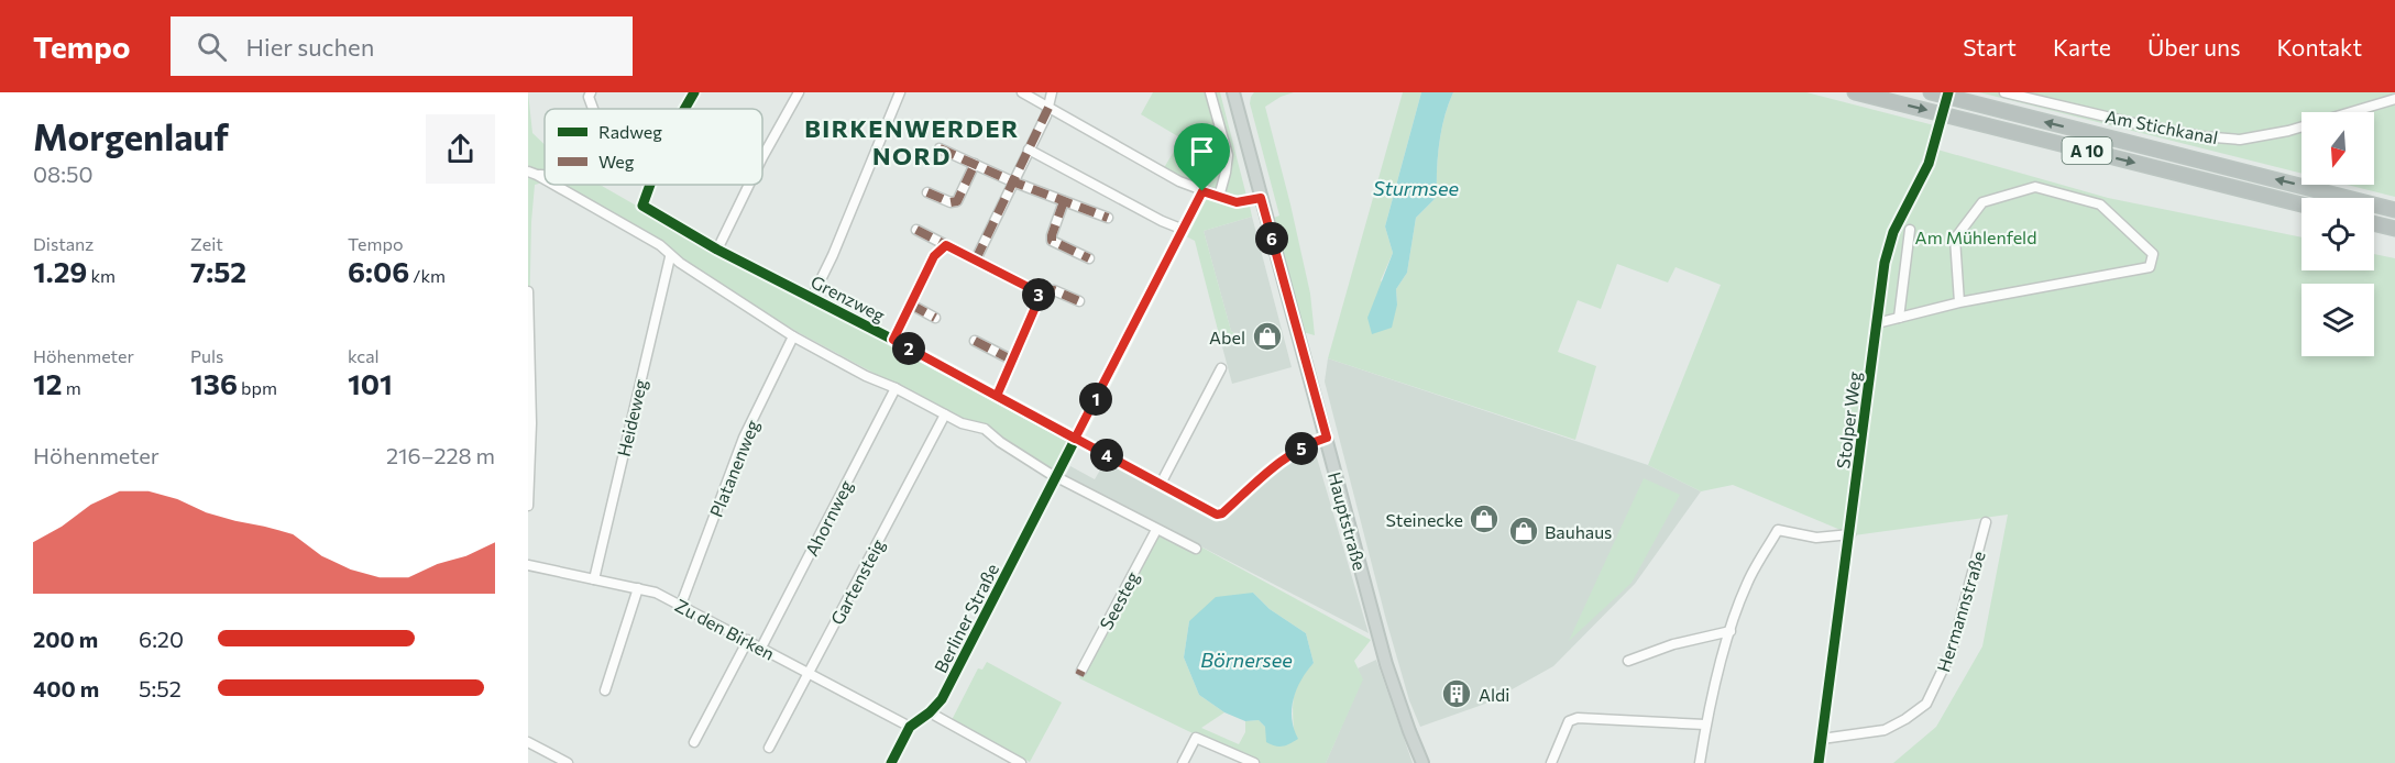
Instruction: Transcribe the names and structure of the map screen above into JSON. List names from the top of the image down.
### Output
{
  "streets": {
    "highway": ["A 10"],
    "main road": ["Hauptstraße"],
    "street": [
      "Am Stichkanal",
      "Grenzweg",
      "Heideweg",
      "Stolper Weg",
      "Platanenweg",
      "Ahornweg",
      "Gartensteig",
      "Seesteg",
      "Hermannstraße",
      "Berliner Straße",
      "Zu den Birken"
    ]
  },
  "crossings": [
    ["Grenzweg", "Hauptstraße"],
    ["Grenzweg", "Berliner Straße"],
    ["Heideweg", "Zu den Birken"],
    ["Stolper Weg", "Hermannstraße"],
    ["Platanenweg", "Zu den Birken"],
    ["Ahornweg", "Zu den Birken"],
    ["Gartensteig", "Zu den Birken"],
    ["Berliner Straße", "Zu den Birken"]
  ],
  "districts": ["BIRKENWERDER NORD"],
  "water": ["Sturmsee", "Börnersee"],
  "parks": ["Am Mühlenfeld"],
  "places": {
    "shop": ["Abel", "Steinecke", "Bauhaus"],
    "building": ["Aldi"]
  },
  "legend": ["Radweg", "Weg"],
  "north": "bottom",
  "page": {
    "header": "Tempo",
    "search": "Hier suchen",
    "nav": [
      "Start",
      "Karte",
      "Über uns",
      "Kontakt"
    ],
    "heading": ["Morgenlauf", "08:50"],
    "stats": [
      ["Distanz", "1.29 km"],
      ["Zeit", "7:52"],
      ["Tempo", "6:06 /km"],
      ["Höhenmeter", "12 m"],
      ["Puls", "136 bpm"],
      ["kcal", "101"]
    ],
    "pins": [
      "6",
      "3",
      "2",
      "1",
      "5",
      "4"
    ],
    "chart": ["Höhenmeter", "216–228 m"],
    "list": [
      {
        "name": "200 m",
        "note": "6:20"
      },
      {
        "name": "400 m",
        "note": "5:52"
      }
    ]
  }
}
